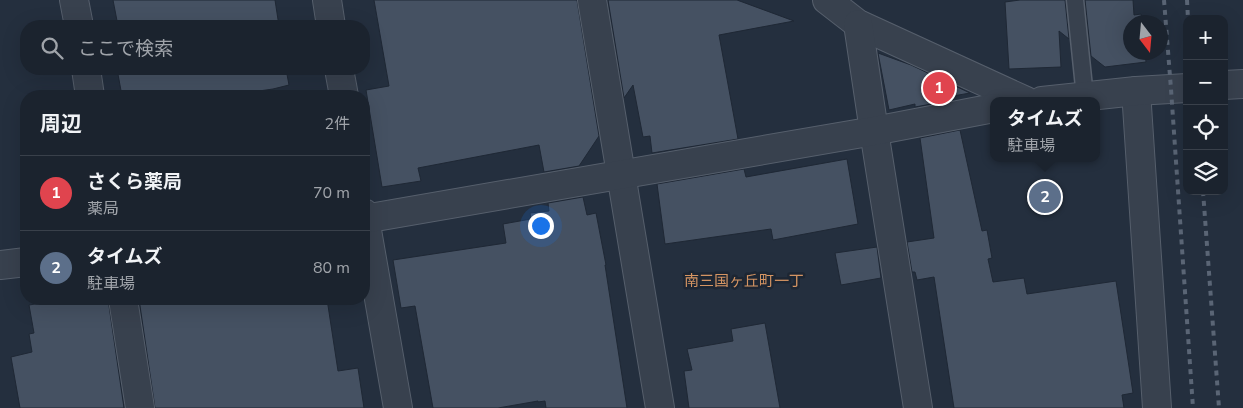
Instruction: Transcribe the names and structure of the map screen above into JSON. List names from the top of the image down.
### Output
{
  "districts": ["南三国ヶ丘町一丁"],
  "north": "bottom",
  "page": {
    "map_buttons": ["+", "−"],
    "search": "ここで検索",
    "pins": ["1", "2"],
    "heading": ["周辺", "2件"],
    "popup": ["タイムズ", "駐車場"],
    "list": [
      {
        "mark": "1",
        "name": "さくら薬局",
        "note": "薬局",
        "value": "70 m"
      },
      {
        "mark": "2",
        "name": "タイムズ",
        "note": "駐車場",
        "value": "80 m"
      }
    ]
  }
}
